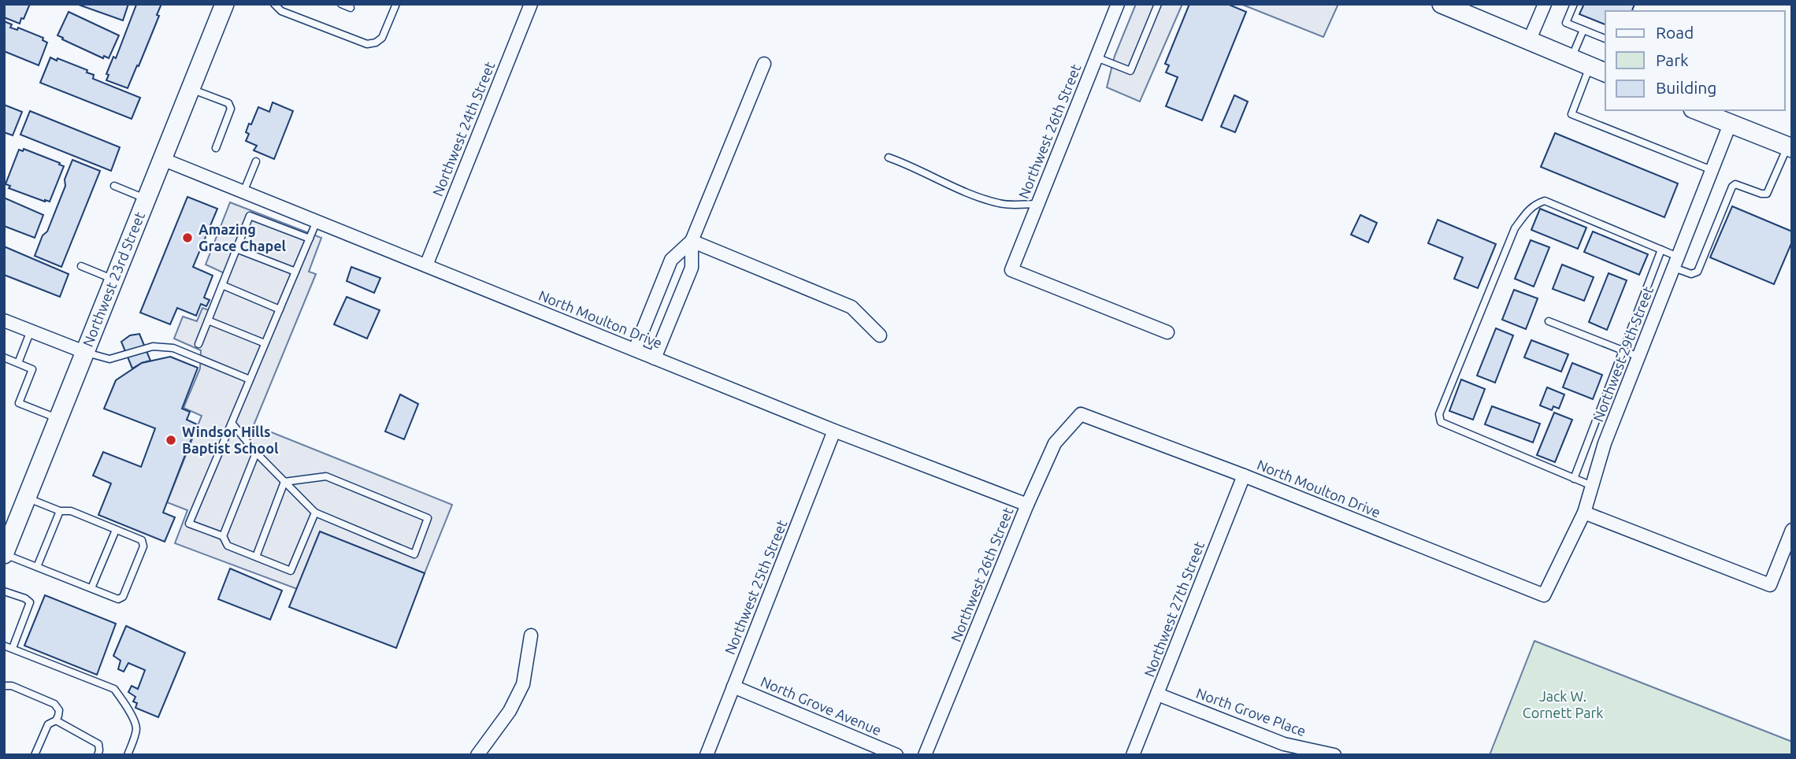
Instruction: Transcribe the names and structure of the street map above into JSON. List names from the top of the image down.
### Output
{
  "streets": {
    "main road": ["Northwest 23rd Street"],
    "street": [
      "Northwest 24th Street",
      "Northwest 26th Street",
      "North Moulton Drive",
      "Northwest 29th Street",
      "Northwest 25th Street",
      "Northwest 27th Street",
      "North Grove Avenue",
      "North Grove Place"
    ]
  },
  "crossings": [
    ["Northwest 24th Street", "North Moulton Drive"],
    ["Northwest 26th Street", "North Moulton Drive"],
    ["Northwest 23rd Street", "North Moulton Drive"],
    ["North Moulton Drive", "Northwest 29th Street"],
    ["North Moulton Drive", "Northwest 25th Street"],
    ["North Moulton Drive", "Northwest 27th Street"],
    ["Northwest 25th Street", "North Grove Avenue"],
    ["Northwest 27th Street", "North Grove Place"]
  ],
  "parks": ["Jack W. Cornett Park"],
  "places": ["Amazing Grace Chapel", "Windsor Hills Baptist School"],
  "legend": ["Road", "Park", "Building"]
}
